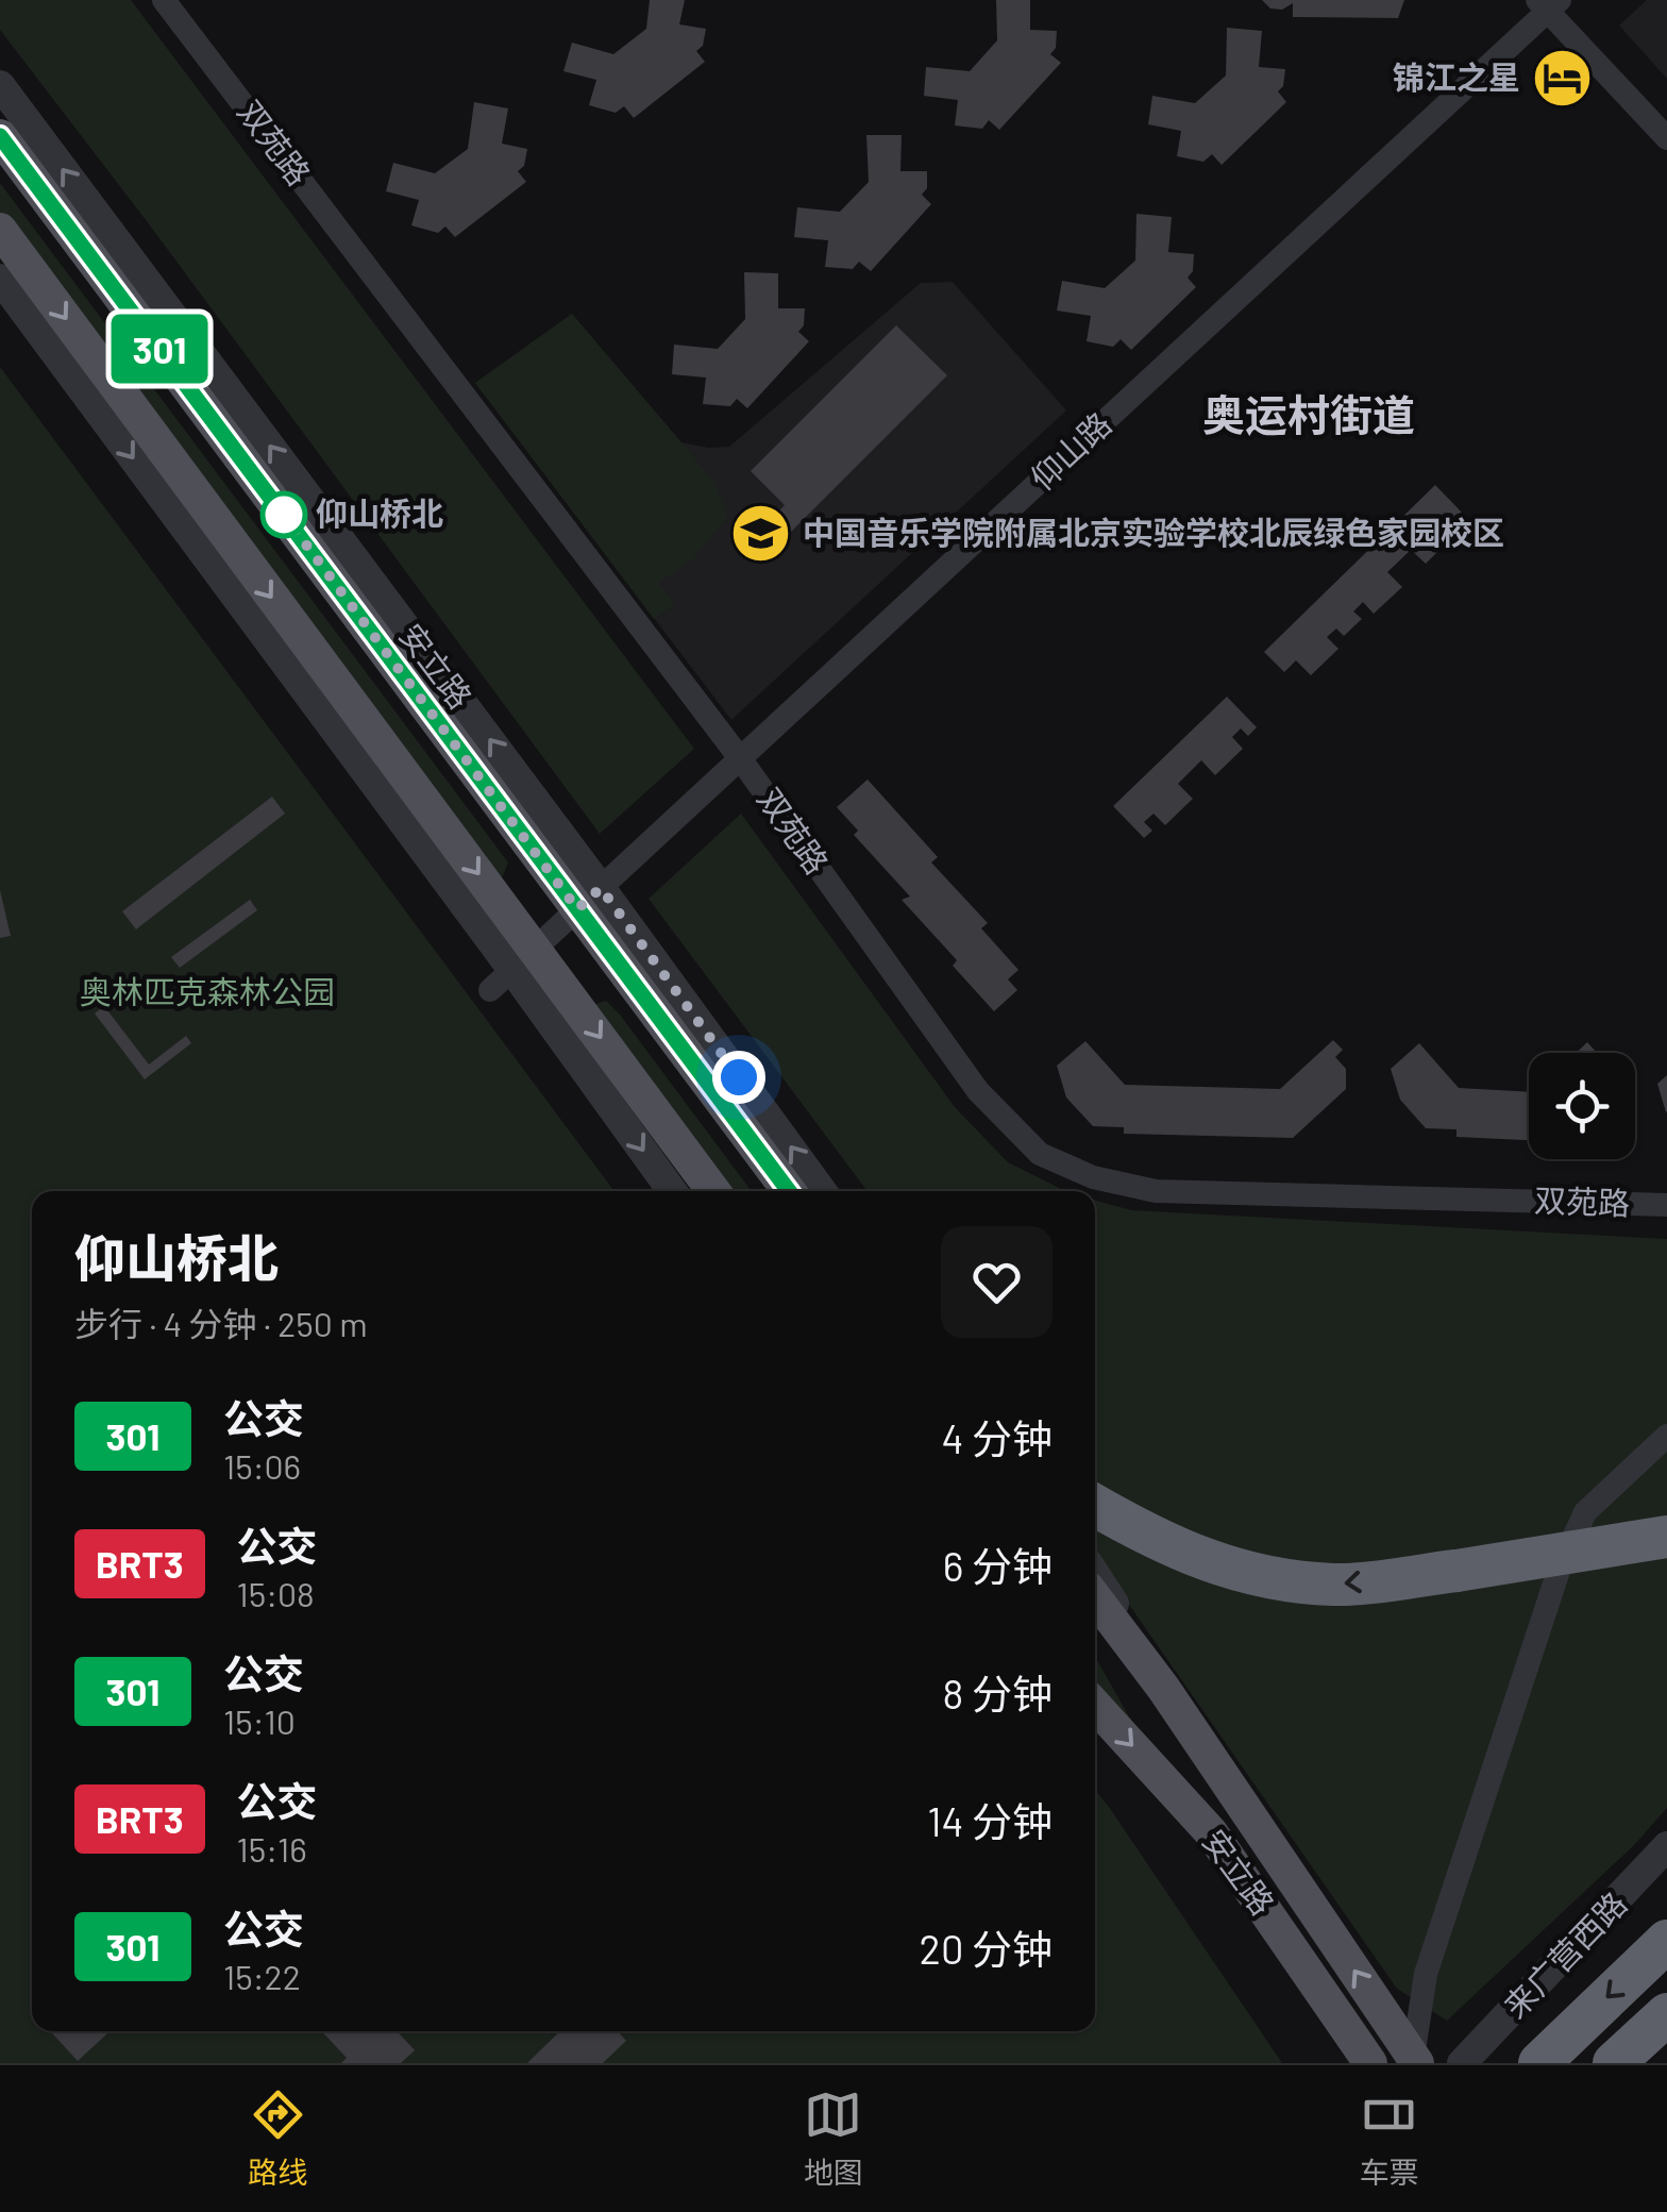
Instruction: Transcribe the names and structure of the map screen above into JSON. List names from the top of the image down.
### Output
{
  "streets": {
    "main road": ["安立路"],
    "street": ["双苑路", "仰山路", "来广营西路"]
  },
  "crossings": [
    ["双苑路", "仰山路"],
    ["仰山路", "安立路"]
  ],
  "districts": ["奥运村街道"],
  "parks": ["奥林匹克森林公园"],
  "places": {
    "hotel": ["锦江之星"],
    "other": ["仰山桥北"],
    "school or university": ["中国音乐学院附属北京实验学校北辰绿色家园校区"]
  },
  "lines": ["bus line 301"],
  "page": {
    "on_map": "301",
    "heading": ["仰山桥北", "步行 · 4 分钟 · 250 m"],
    "list": [
      {
        "mark": "301",
        "name": "公交",
        "note": "15:06",
        "value": "4 分钟"
      },
      {
        "mark": "BRT3",
        "name": "公交",
        "note": "15:08",
        "value": "6 分钟"
      },
      {
        "mark": "301",
        "name": "公交",
        "note": "15:10",
        "value": "8 分钟"
      },
      {
        "mark": "BRT3",
        "name": "公交",
        "note": "15:16",
        "value": "14 分钟"
      },
      {
        "mark": "301",
        "name": "公交",
        "note": "15:22",
        "value": "20 分钟"
      }
    ],
    "tabs": ["路线", "地图", "车票"]
  }
}
